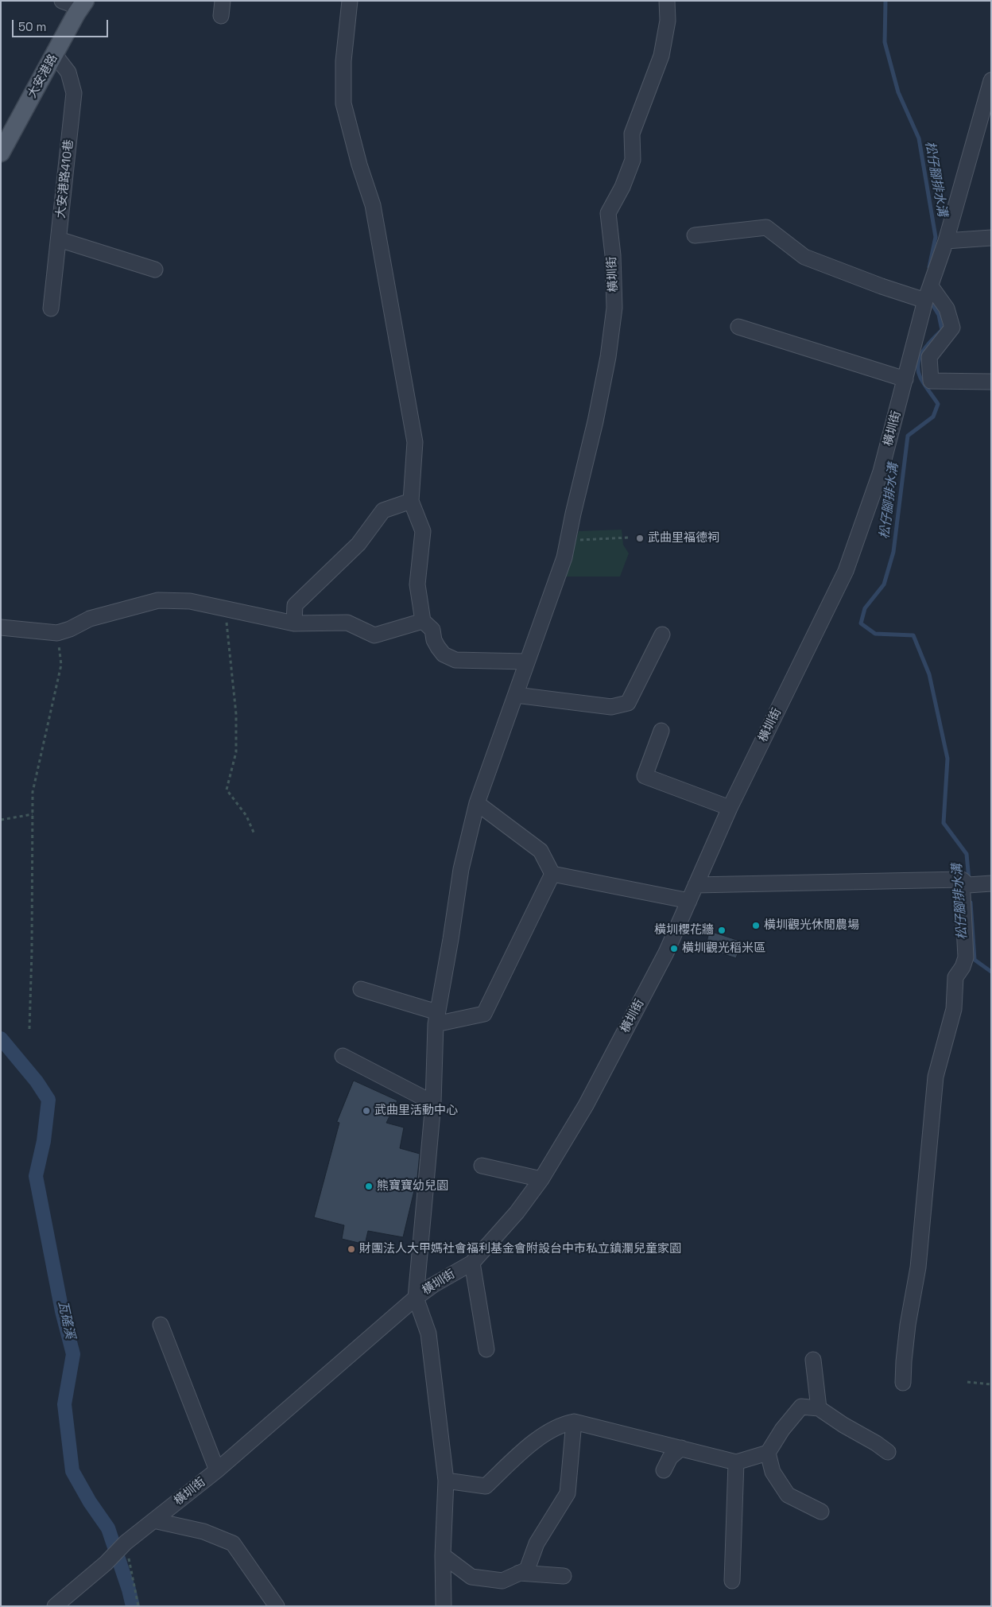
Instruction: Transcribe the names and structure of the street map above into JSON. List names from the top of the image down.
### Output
{
  "streets": {
    "main road": ["大安港路"],
    "street": ["大安港路410巷", "橫圳街"]
  },
  "crossings": [
    ["大安港路", "大安港路410巷"]
  ],
  "water": ["松仔腳排水溝", "瓦磘溪"],
  "places": [
    "武曲里福德祠",
    "橫圳觀光休閒農場",
    "橫圳櫻花牆",
    "橫圳觀光稻米區",
    "武曲里活動中心",
    "熊寶寶幼兒園",
    "財團法人大甲媽社會福利基金會附設台中市私立鎮瀾兒童家園"
  ],
  "scale_bar": "50 m"
}
